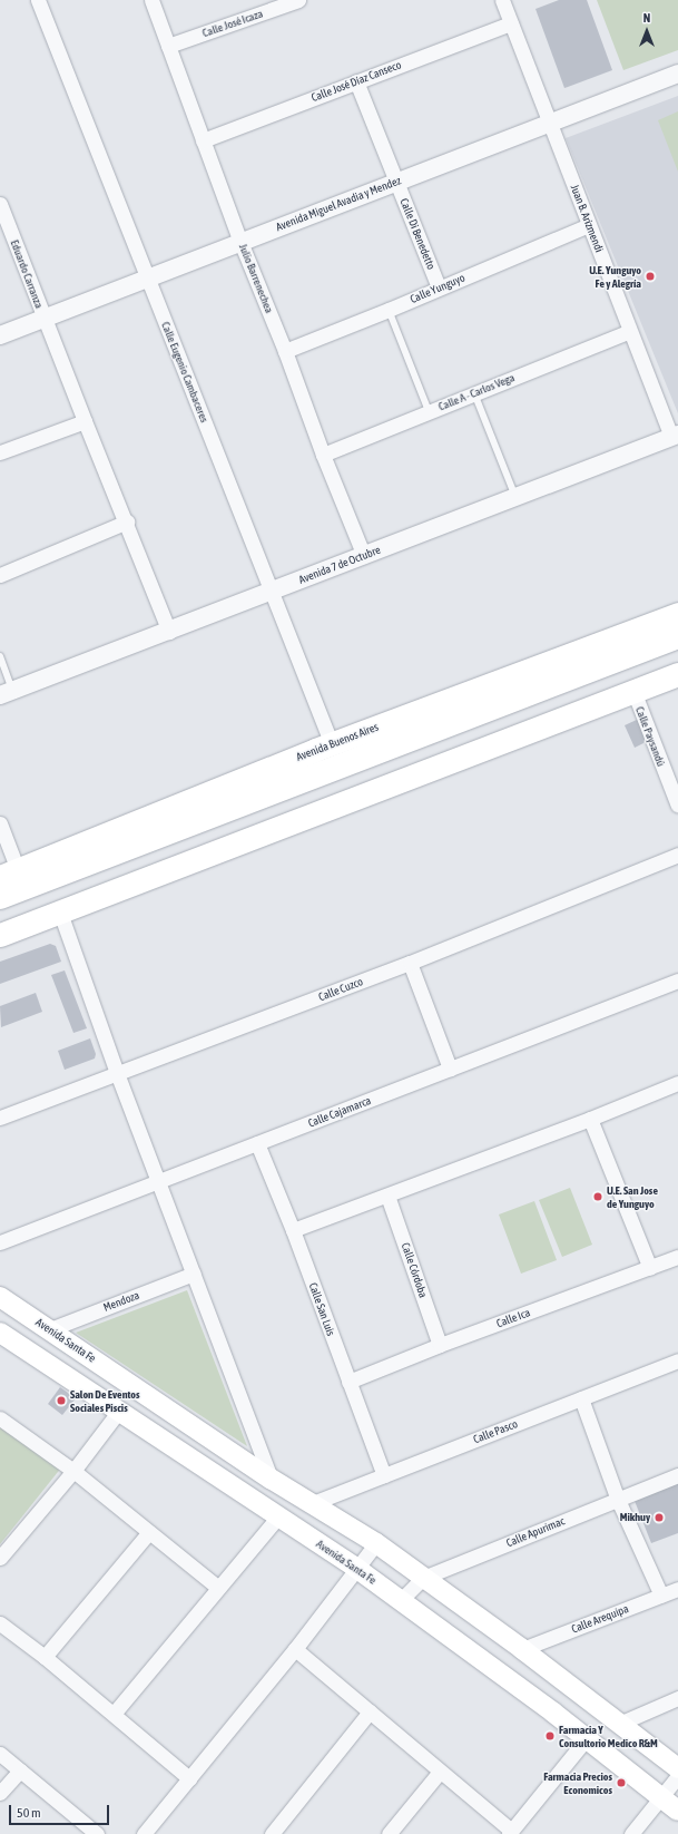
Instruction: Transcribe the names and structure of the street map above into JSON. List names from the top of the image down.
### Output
{
  "streets": {
    "main road": ["Avenida Buenos Aires", "Avenida Santa Fe"],
    "street": [
      "Calle José Icaza",
      "Calle José Díaz Canseco",
      "Avenida Miguel Avadia y Mendez",
      "Juan B. Arizmendi",
      "Calle Di Benedetto",
      "Eduardo Carranza",
      "Julio Barrenechea",
      "Calle Yunguyo",
      "Calle Eugenio Cambaceres",
      "Calle A - Carlos Vega",
      "Avenida 7 de Octubre",
      "Calle Paysandú",
      "Calle Cuzco",
      "Calle Cajamarca",
      "Calle Córdoba",
      "Mendoza",
      "Calle San Luis",
      "Calle Ica",
      "Calle Pasco",
      "Calle Apurimac",
      "Calle Arequipa"
    ]
  },
  "crossings": [
    ["Calle José Icaza", "Julio Barrenechea"],
    ["Calle José Díaz Canseco", "Juan B. Arizmendi"],
    ["Calle José Díaz Canseco", "Calle Di Benedetto"],
    ["Calle José Díaz Canseco", "Julio Barrenechea"],
    ["Avenida Miguel Avadia y Mendez", "Juan B. Arizmendi"],
    ["Avenida Miguel Avadia y Mendez", "Calle Di Benedetto"],
    ["Avenida Miguel Avadia y Mendez", "Eduardo Carranza"],
    ["Avenida Miguel Avadia y Mendez", "Julio Barrenechea"],
    ["Avenida Miguel Avadia y Mendez", "Calle Eugenio Cambaceres"],
    ["Juan B. Arizmendi", "Calle Yunguyo"],
    ["Juan B. Arizmendi", "Calle A - Carlos Vega"],
    ["Juan B. Arizmendi", "Avenida 7 de Octubre"],
    ["Calle Di Benedetto", "Calle Yunguyo"],
    ["Eduardo Carranza", "Avenida 7 de Octubre"],
    ["Julio Barrenechea", "Calle Yunguyo"],
    ["Julio Barrenechea", "Calle A - Carlos Vega"],
    ["Julio Barrenechea", "Avenida 7 de Octubre"],
    ["Calle Eugenio Cambaceres", "Avenida 7 de Octubre"],
    ["Calle Eugenio Cambaceres", "Avenida Buenos Aires"],
    ["Calle Cajamarca", "Calle San Luis"],
    ["Calle Córdoba", "Calle Ica"],
    ["Mendoza", "Avenida Santa Fe"],
    ["Calle San Luis", "Calle Ica"],
    ["Calle San Luis", "Calle Pasco"],
    ["Avenida Santa Fe", "Calle Pasco"],
    ["Avenida Santa Fe", "Calle Apurimac"],
    ["Avenida Santa Fe", "Calle Arequipa"]
  ],
  "places": [
    "U.E. Yunguyo Fe y Alegría",
    "U.E. San Jose de Yunguyo",
    "Salon De Eventos Sociales Piscis",
    "Mikhuy",
    "Farmacia Y Consultorio Medico R&M",
    "Farmacia Precios Economicos"
  ],
  "scale_bar": "50 m",
  "north": "top"
}
